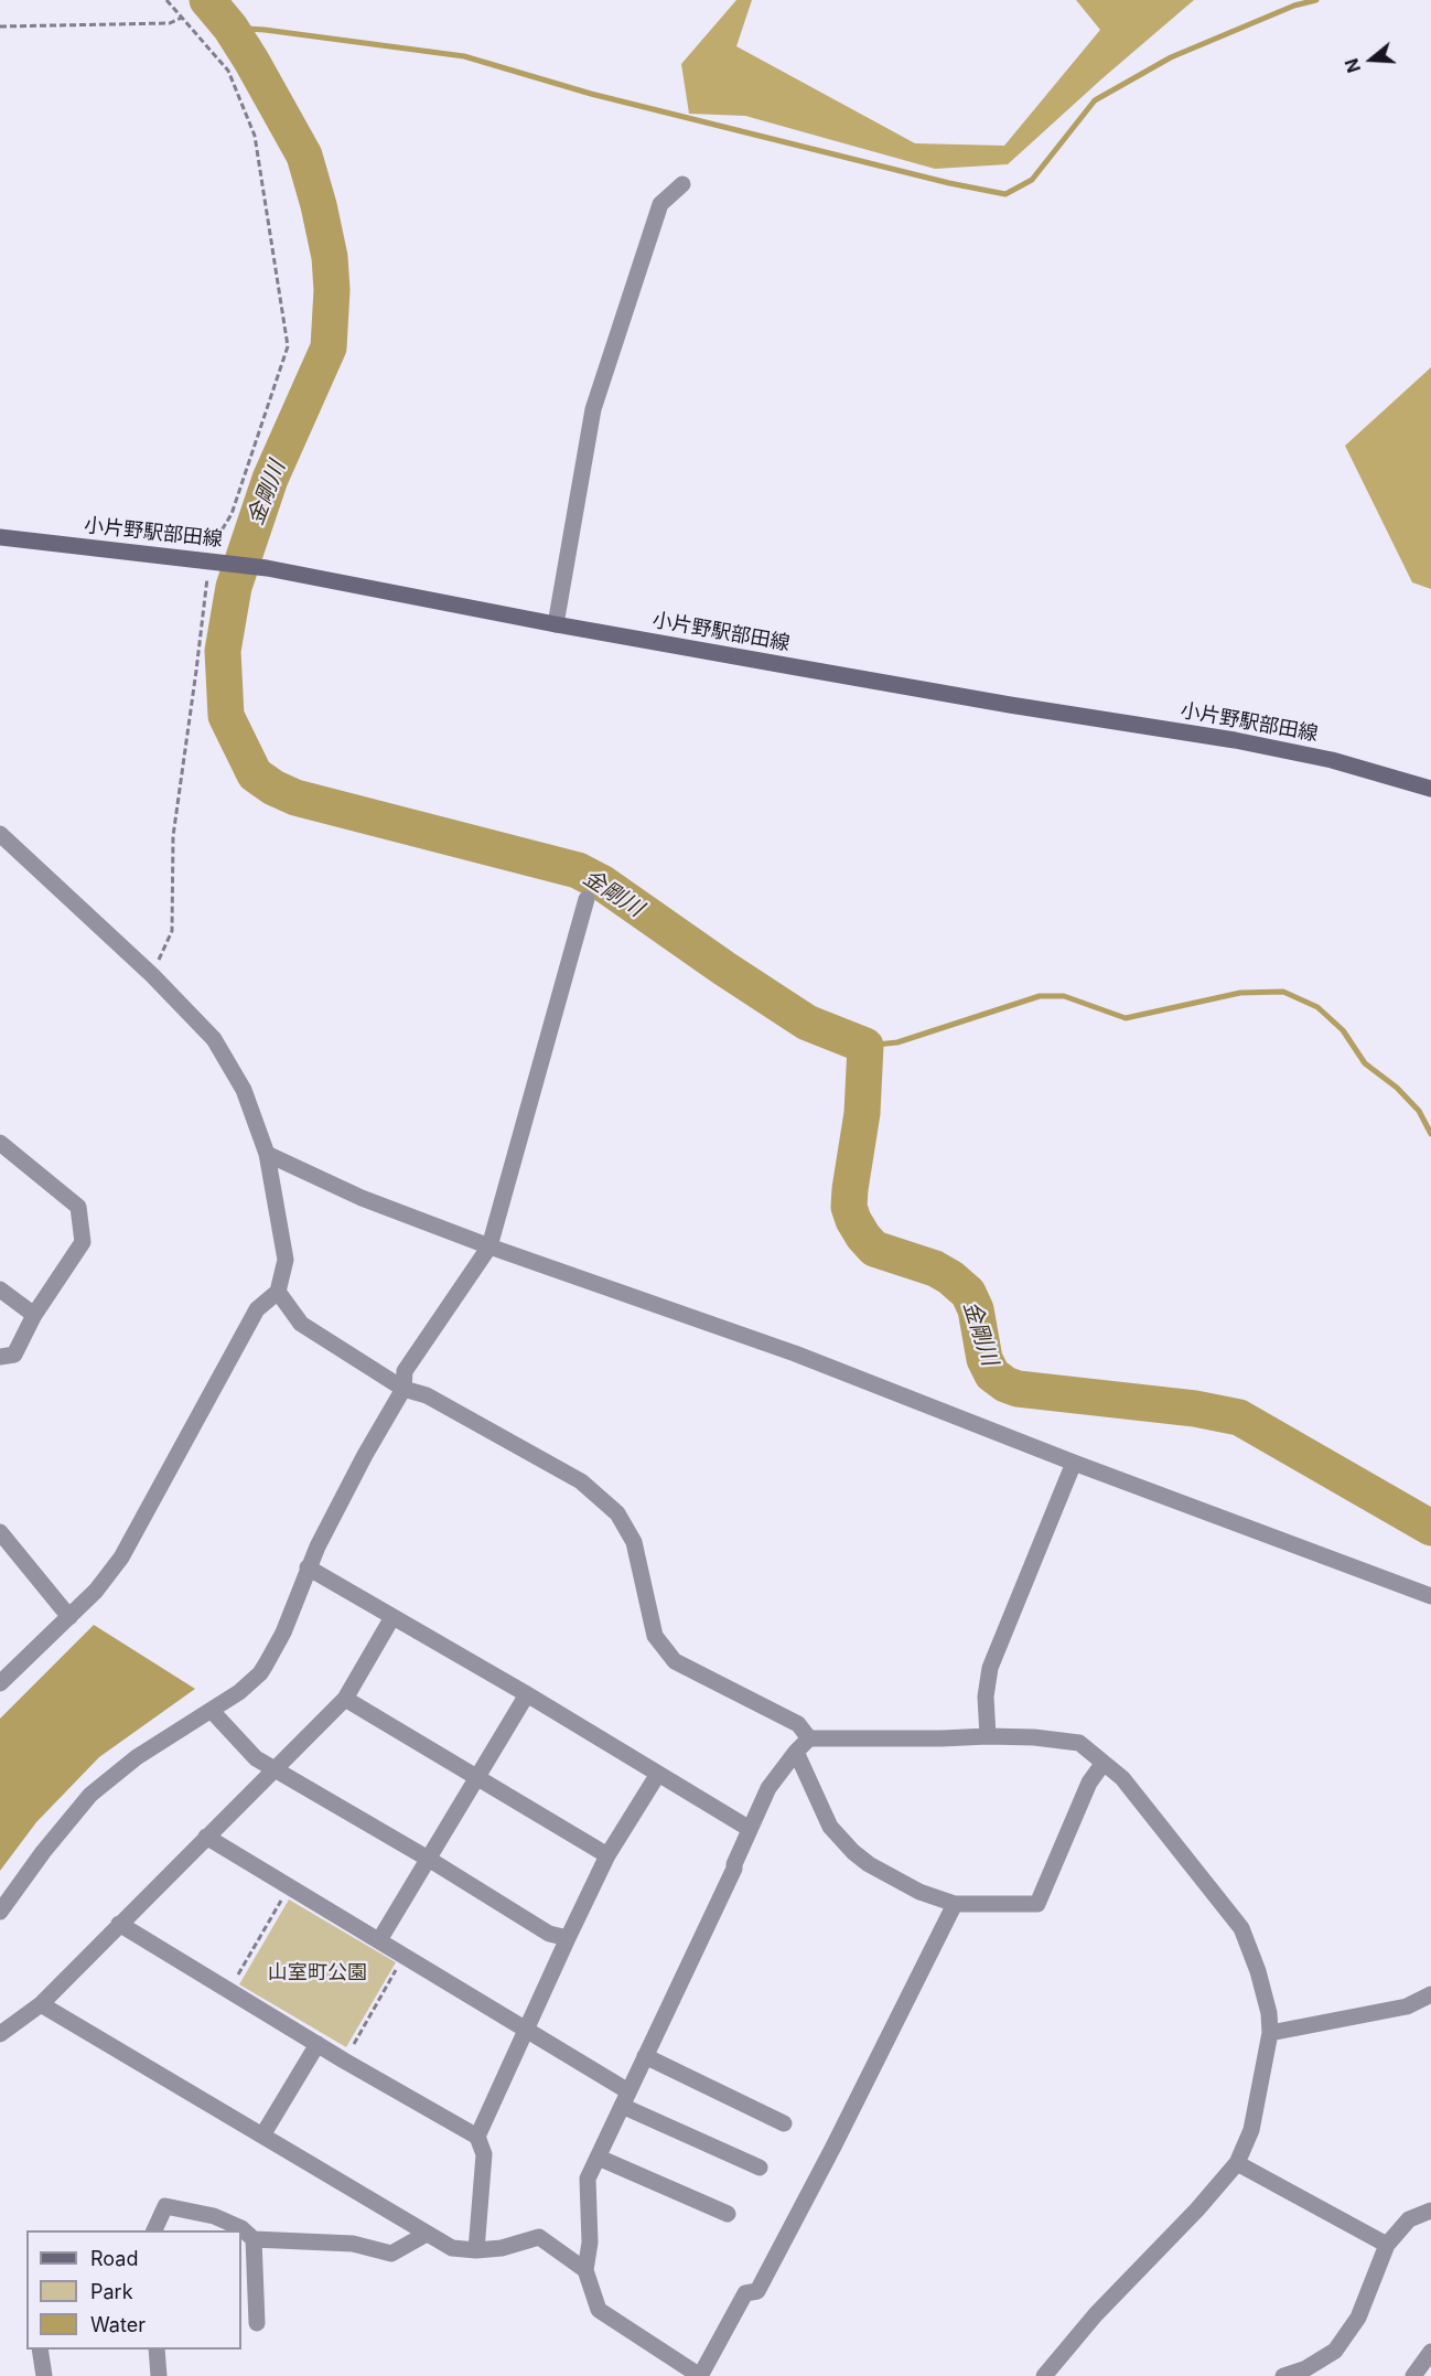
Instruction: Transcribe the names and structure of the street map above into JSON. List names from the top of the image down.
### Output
{
  "streets": {
    "main road": ["小片野駅部田線"]
  },
  "water": ["金剛川"],
  "parks": ["山室町公園"],
  "legend": ["Road", "Park", "Water"],
  "north": "left"
}
